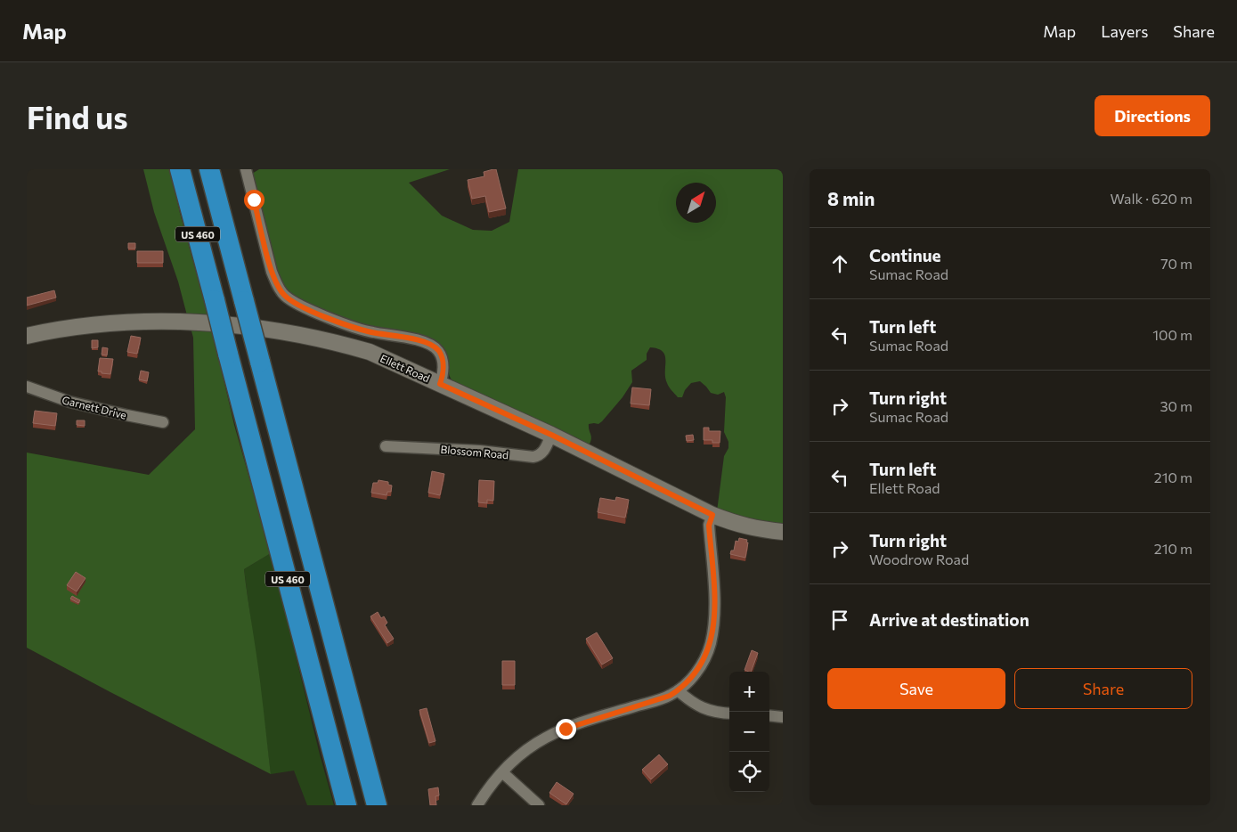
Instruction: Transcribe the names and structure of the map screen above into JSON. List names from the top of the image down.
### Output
{
  "streets": {
    "highway": ["US 460"],
    "street": ["Ellett Road", "Garnett Drive", "Blossom Road"]
  },
  "crossings": [
    ["Ellett Road", "Blossom Road"]
  ],
  "north": "top right",
  "page": {
    "header": "Map",
    "nav": ["Map", "Layers", "Share"],
    "buttons": [
      "Directions",
      ["Save", "Share"]
    ],
    "title": "Find us",
    "heading": ["8 min", "Walk · 620 m"],
    "list": [
      ["Continue", "Sumac Road", "70 m"],
      ["Turn left", "Sumac Road", "100 m"],
      ["Turn right", "Sumac Road", "30 m"],
      ["Turn left", "Ellett Road", "210 m"],
      ["Turn right", "Woodrow Road", "210 m"],
      "Arrive at destination"
    ],
    "map_buttons": ["+", "−"]
  }
}
